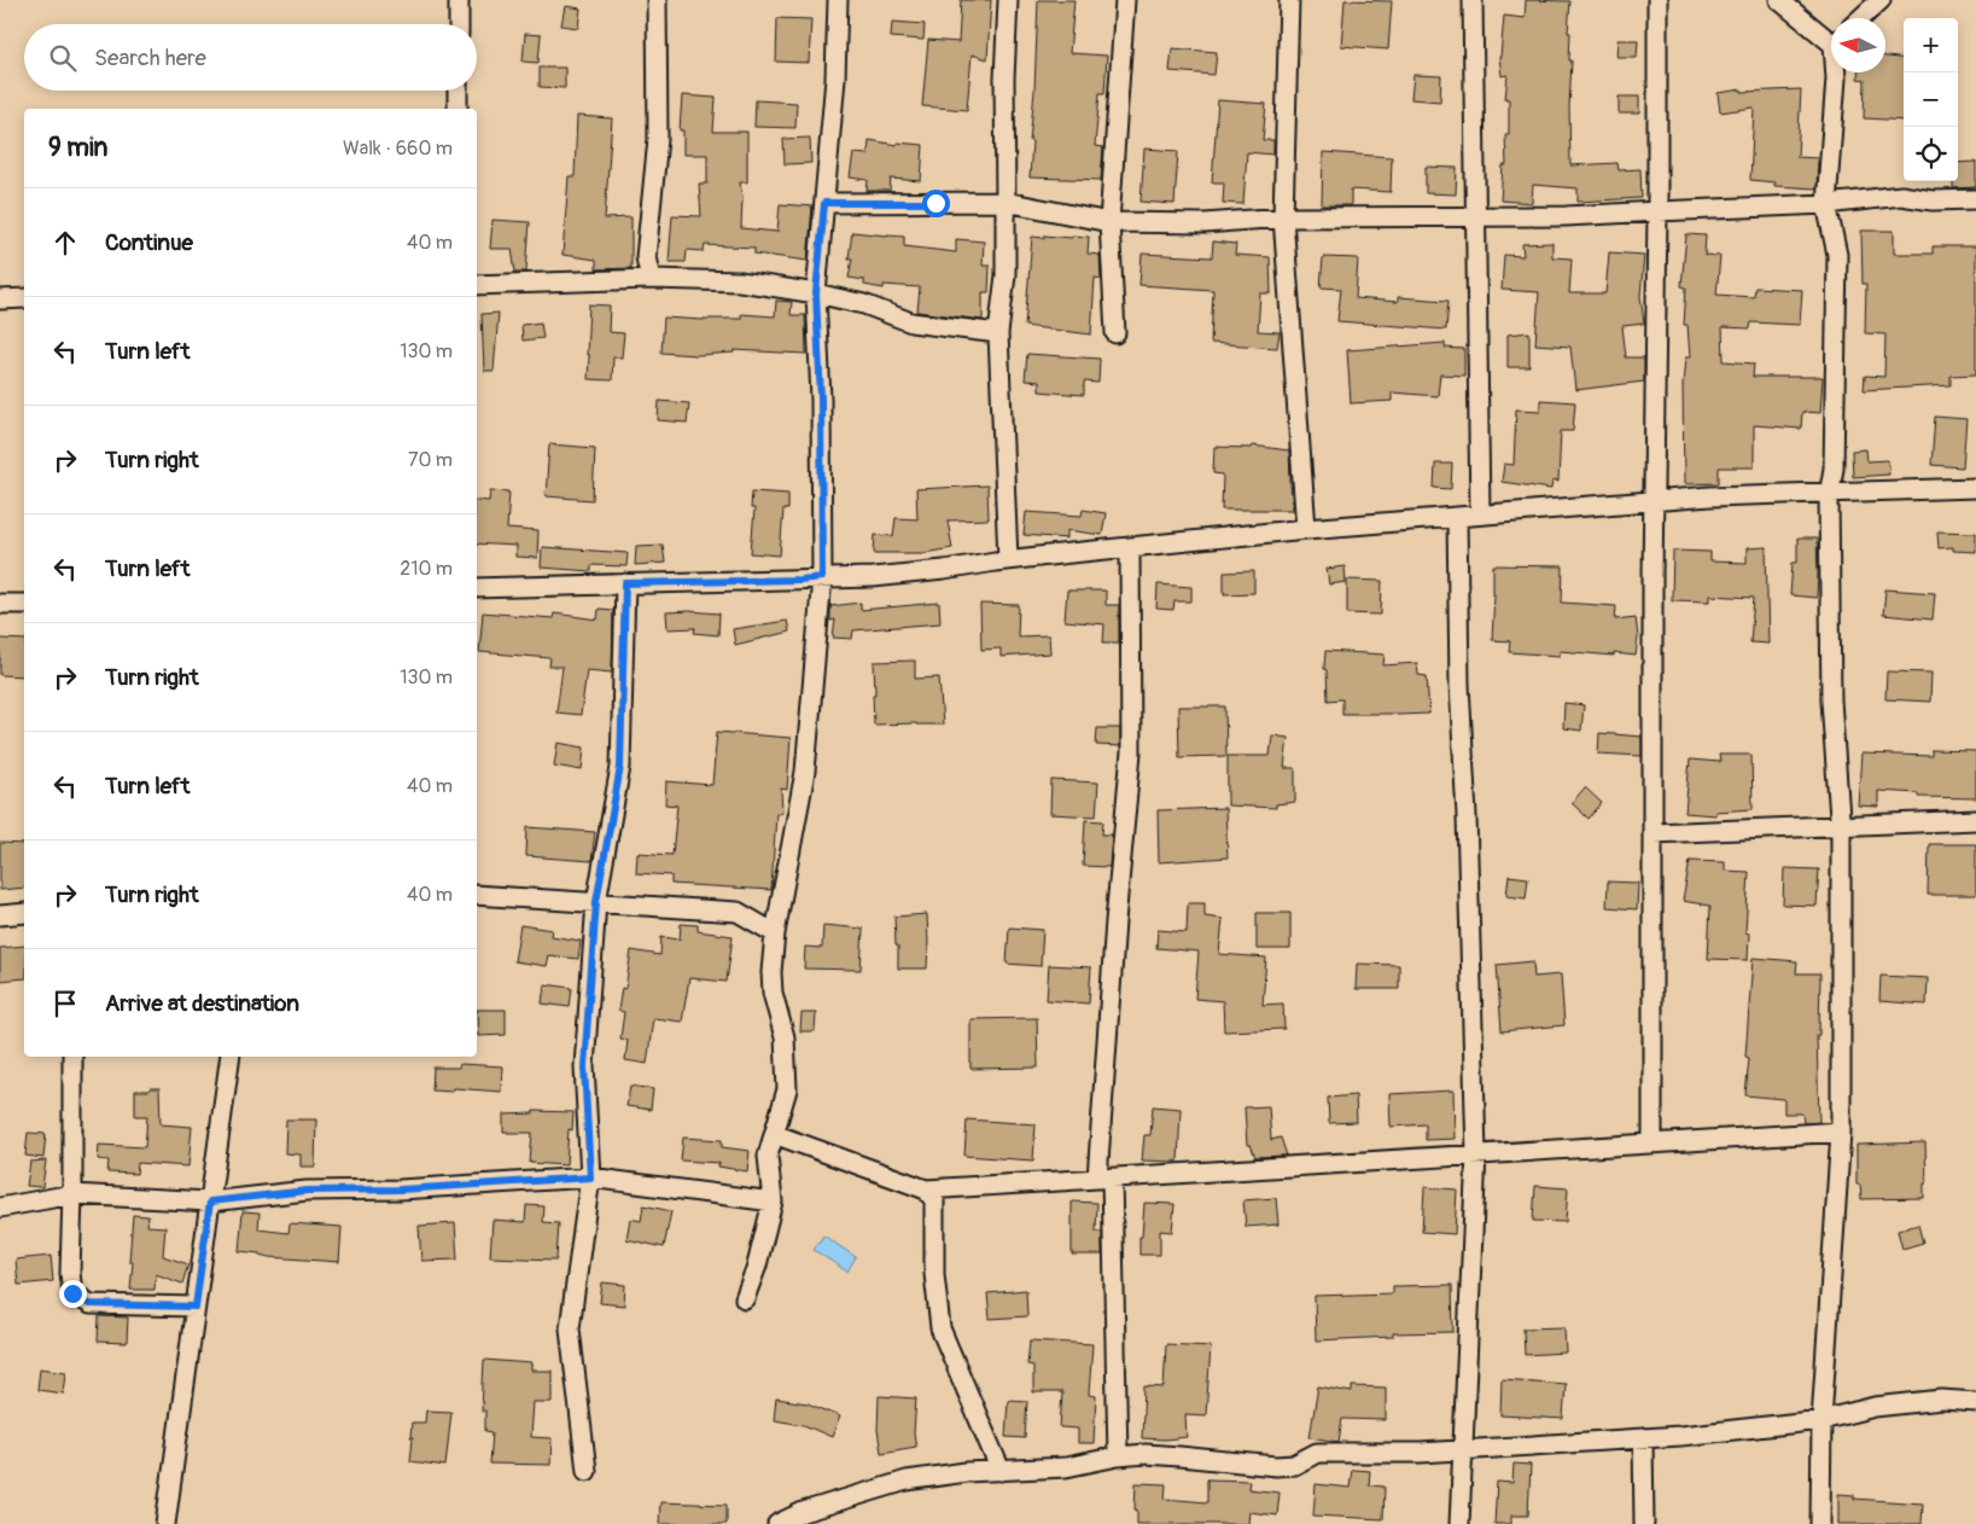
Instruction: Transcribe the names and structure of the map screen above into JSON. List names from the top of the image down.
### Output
{
  "north": "left",
  "page": {
    "map_buttons": ["+", "−"],
    "search": "Search here",
    "heading": ["9 min", "Walk · 660 m"],
    "list": [
      ["Continue", "40 m"],
      ["Turn left", "130 m"],
      ["Turn right", "70 m"],
      ["Turn left", "210 m"],
      ["Turn right", "130 m"],
      ["Turn left", "40 m"],
      ["Turn right", "40 m"],
      "Arrive at destination"
    ]
  }
}
